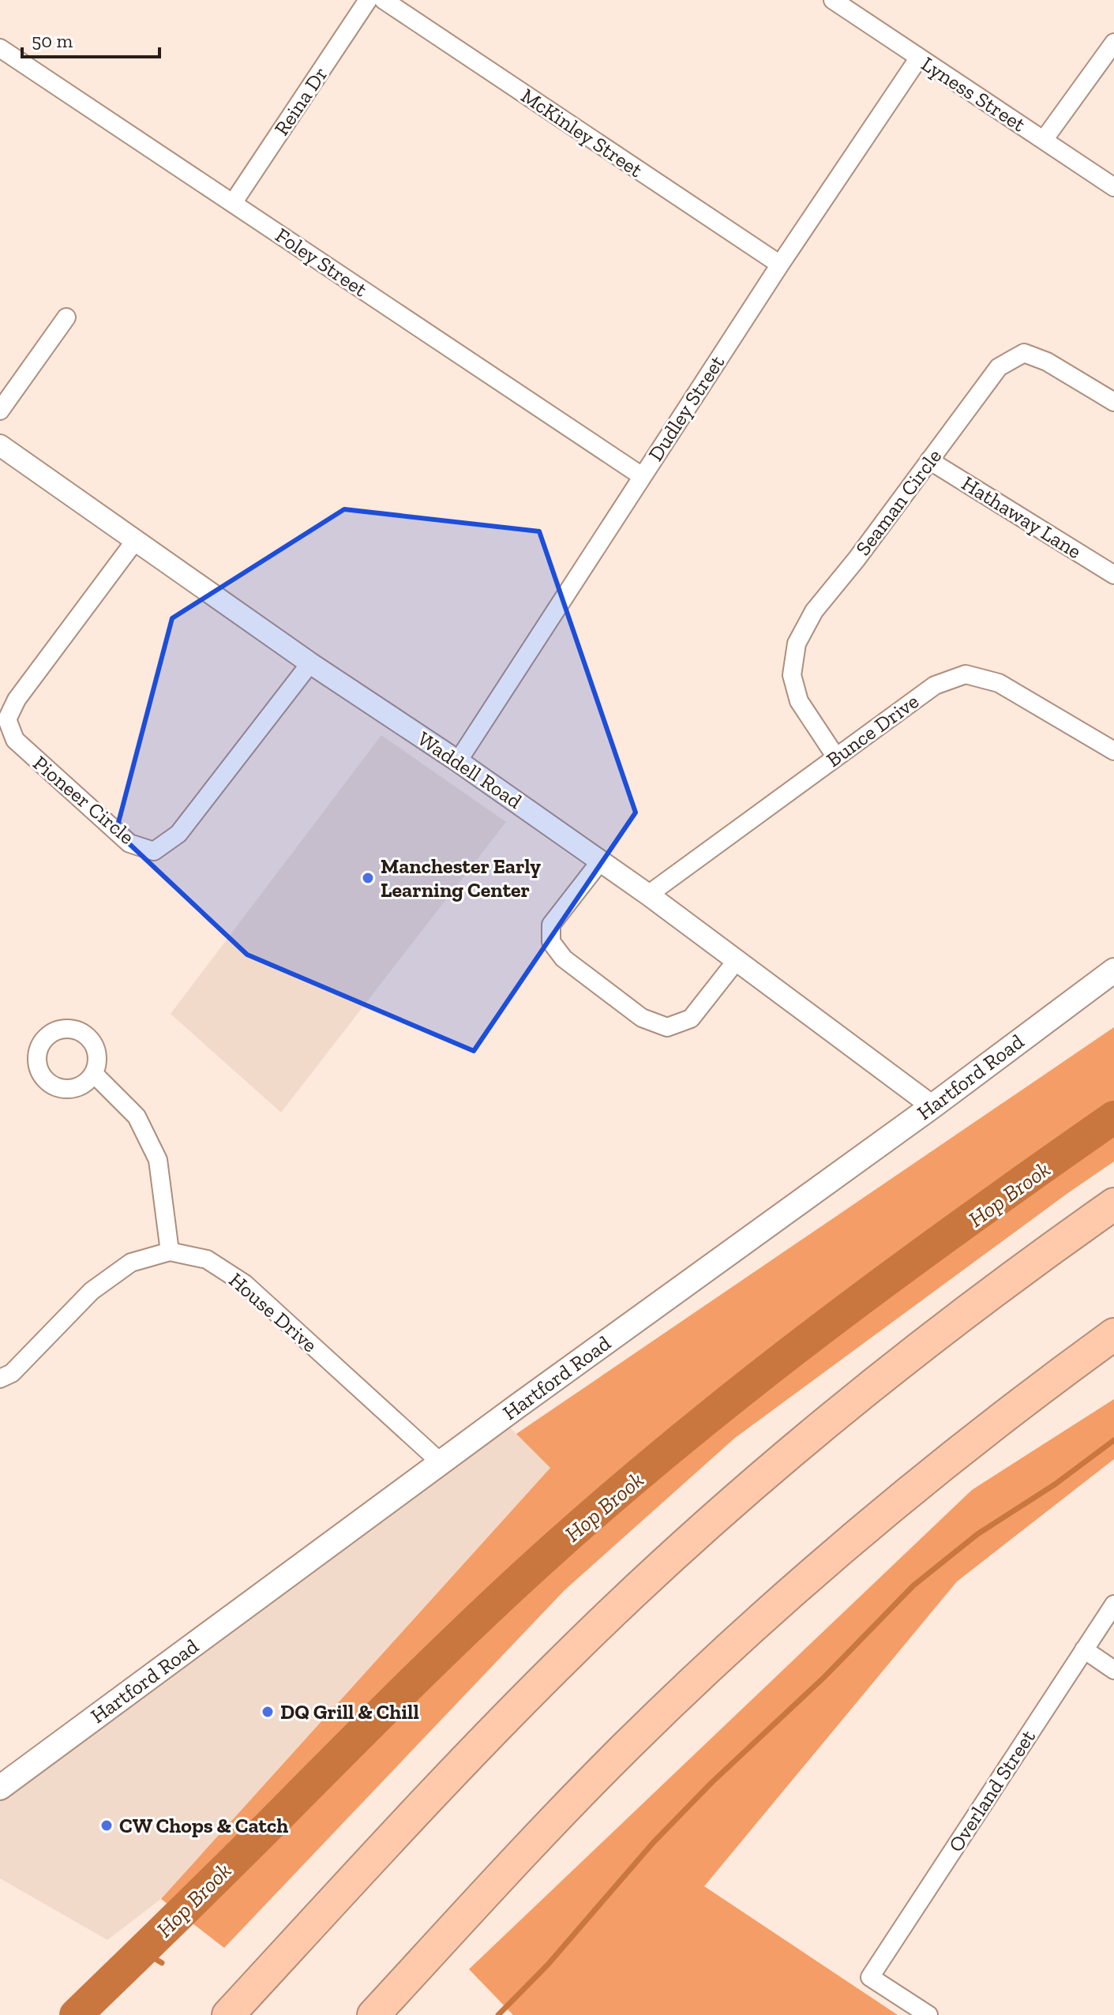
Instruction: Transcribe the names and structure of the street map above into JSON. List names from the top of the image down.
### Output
{
  "streets": {
    "main road": ["Hartford Road"],
    "street": [
      "Lyness Street",
      "Reina Dr",
      "McKinley Street",
      "Foley Street",
      "Dudley Street",
      "Seaman Circle",
      "Hathaway Lane",
      "Bunce Drive",
      "Waddell Road",
      "Pioneer Circle",
      "House Drive",
      "Overland Street"
    ]
  },
  "crossings": [
    ["Lyness Street", "Dudley Street"],
    ["Reina Dr", "Foley Street"],
    ["McKinley Street", "Dudley Street"],
    ["Foley Street", "Dudley Street"],
    ["Dudley Street", "Waddell Road"],
    ["Seaman Circle", "Hathaway Lane"],
    ["Seaman Circle", "Bunce Drive"],
    ["Bunce Drive", "Waddell Road"],
    ["Waddell Road", "Pioneer Circle"],
    ["Waddell Road", "Hartford Road"],
    ["Hartford Road", "House Drive"]
  ],
  "water": ["Hop Brook"],
  "places": ["Manchester Early Learning Center", "DQ Grill & Chill", "CW Chops & Catch"],
  "scale_bar": "50 m"
}
